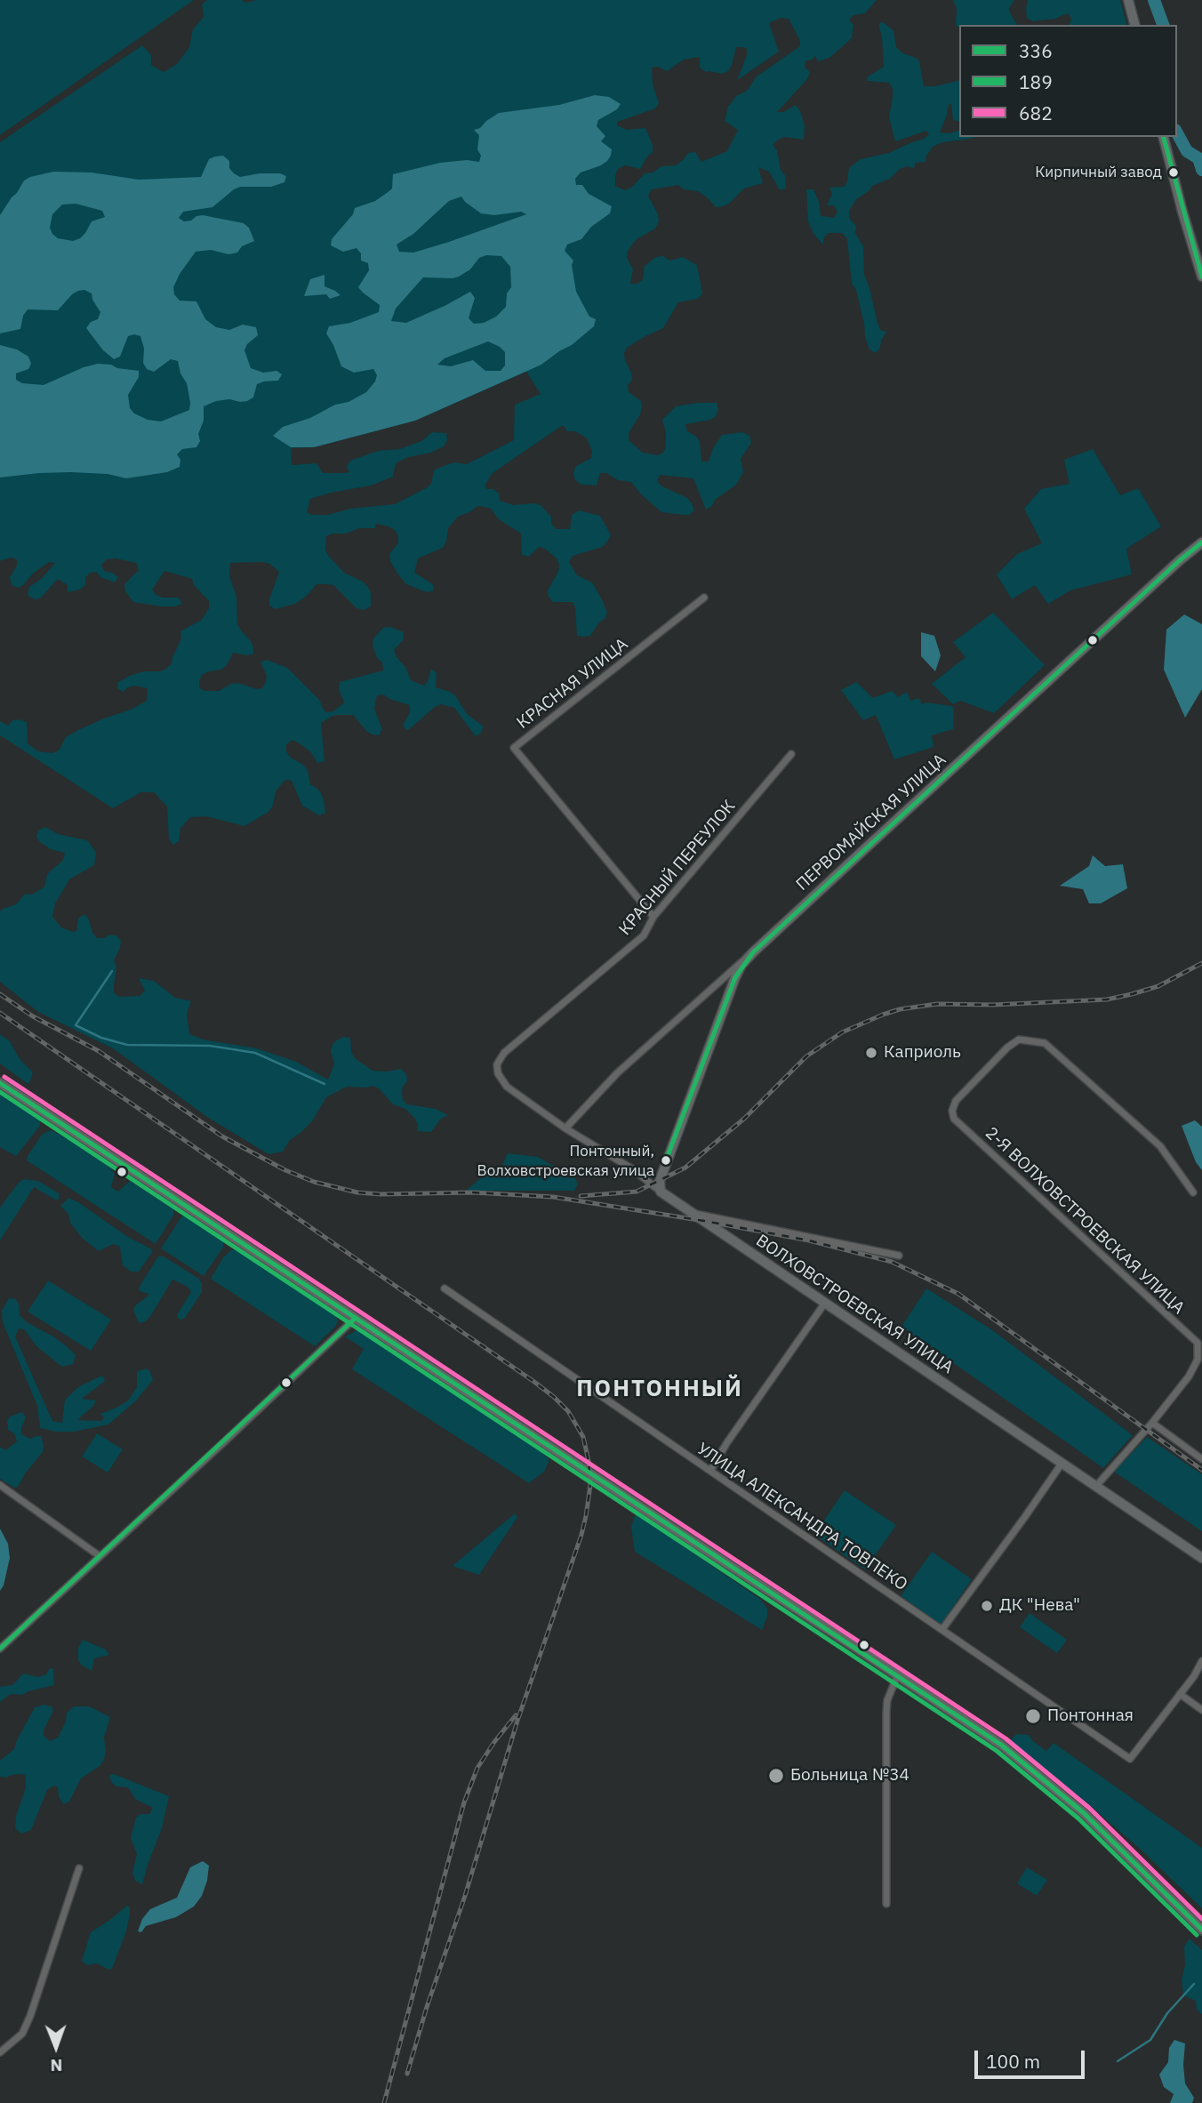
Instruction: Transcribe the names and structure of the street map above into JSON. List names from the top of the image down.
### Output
{
  "streets": {
    "street": [
      "КРАСНАЯ УЛИЦА",
      "ПЕРВОМАЙСКАЯ УЛИЦА",
      "КРАСНЫЙ ПЕРЕУЛОК",
      "2-Я ВОЛХОВСТРОЕВСКАЯ УЛИЦА",
      "ВОЛХОВСТРОЕВСКАЯ УЛИЦА",
      "УЛИЦА АЛЕКСАНДРА ТОВПЕКО"
    ]
  },
  "crossings": [
    ["КРАСНАЯ УЛИЦА", "КРАСНЫЙ ПЕРЕУЛОК"],
    ["ПЕРВОМАЙСКАЯ УЛИЦА", "ВОЛХОВСТРОЕВСКАЯ УЛИЦА"],
    ["КРАСНЫЙ ПЕРЕУЛОК", "ВОЛХОВСТРОЕВСКАЯ УЛИЦА"]
  ],
  "districts": ["ПОНТОННЫЙ"],
  "places": [
    "Кирпичный завод",
    "Каприоль",
    "Понтонный, Волховстроевская улица",
    "ДК \"Нева\"",
    "Понтонная",
    "Больница №34"
  ],
  "lines": ["transit line 682", "transit line 336", "transit line 189"],
  "legend": ["336", "189", "682"],
  "scale_bar": "100 m",
  "north": "bottom"
}
